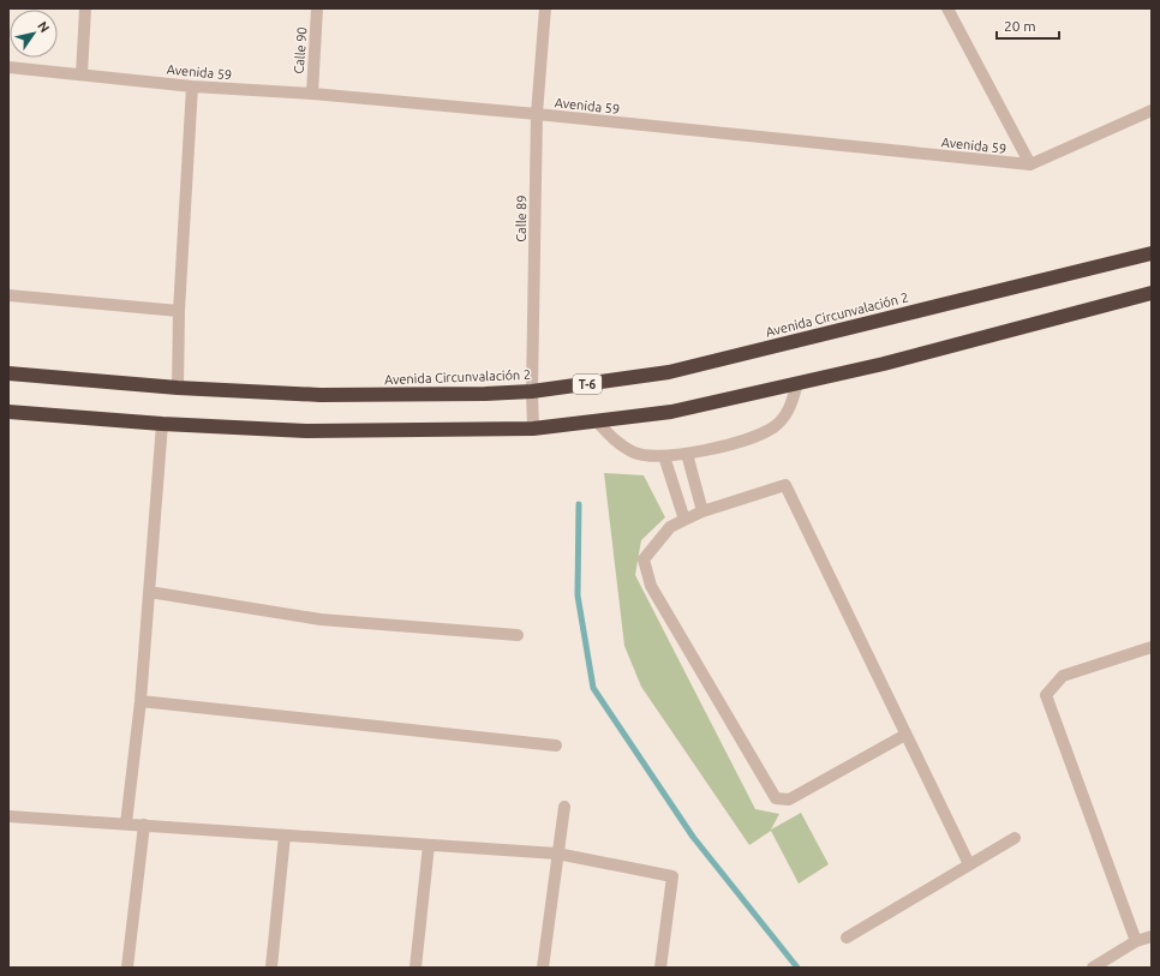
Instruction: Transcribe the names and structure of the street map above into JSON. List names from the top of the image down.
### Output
{
  "streets": {
    "highway": ["Avenida Circunvalación 2", "T-6"],
    "street": ["Calle 90", "Avenida 59", "Calle 89"]
  },
  "crossings": [
    ["Calle 90", "Avenida 59"],
    ["Avenida 59", "Calle 89"],
    ["Calle 89", "Avenida Circunvalación 2"]
  ],
  "scale_bar": "20 m",
  "north": "top right"
}
